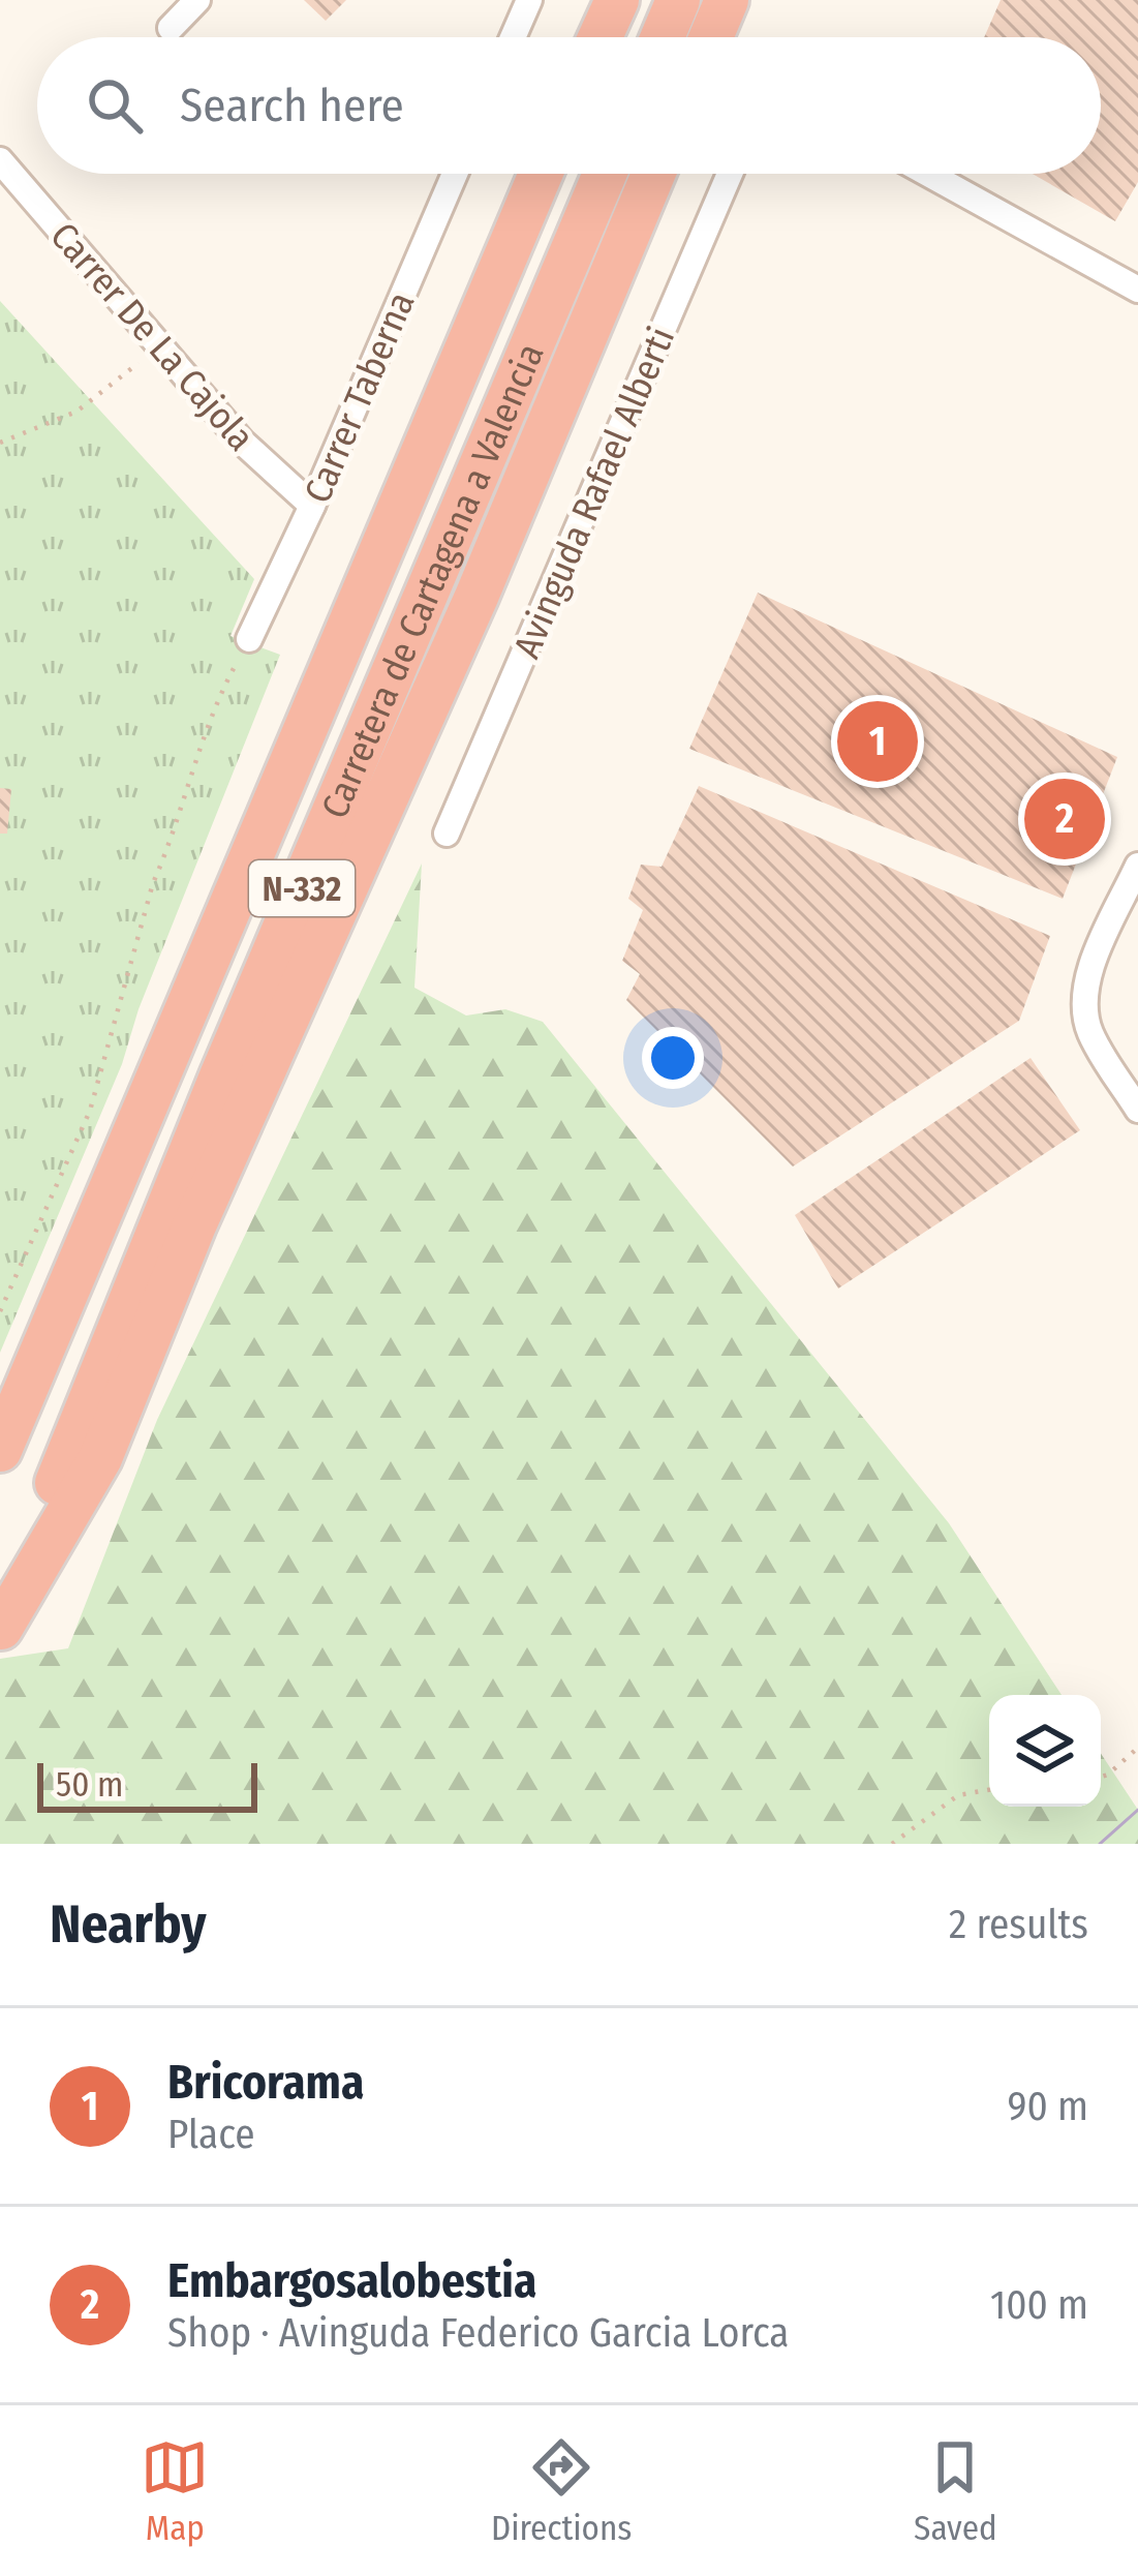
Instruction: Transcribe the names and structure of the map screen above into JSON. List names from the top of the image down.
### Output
{
  "streets": {
    "highway": ["Carretera de Cartagena a Valencia", "N-332"],
    "street": ["Carrer De La Cajola", "Carrer Taberna", "Avinguda Rafael Alberti"]
  },
  "crossings": [
    ["Carrer De La Cajola", "Carrer Taberna"]
  ],
  "scale_bar": "50 m",
  "page": {
    "search": "Search here",
    "pins": ["1", "2"],
    "scale": "50 m",
    "heading": ["Nearby", "2 results"],
    "list": [
      {
        "mark": "1",
        "name": "Bricorama",
        "note": "Place",
        "value": "90 m"
      },
      {
        "mark": "2",
        "name": "Embargosalobestia",
        "note": "Shop · Avinguda Federico Garcia Lorca",
        "value": "100 m"
      }
    ],
    "nav": ["Map", "Directions", "Saved"]
  }
}
